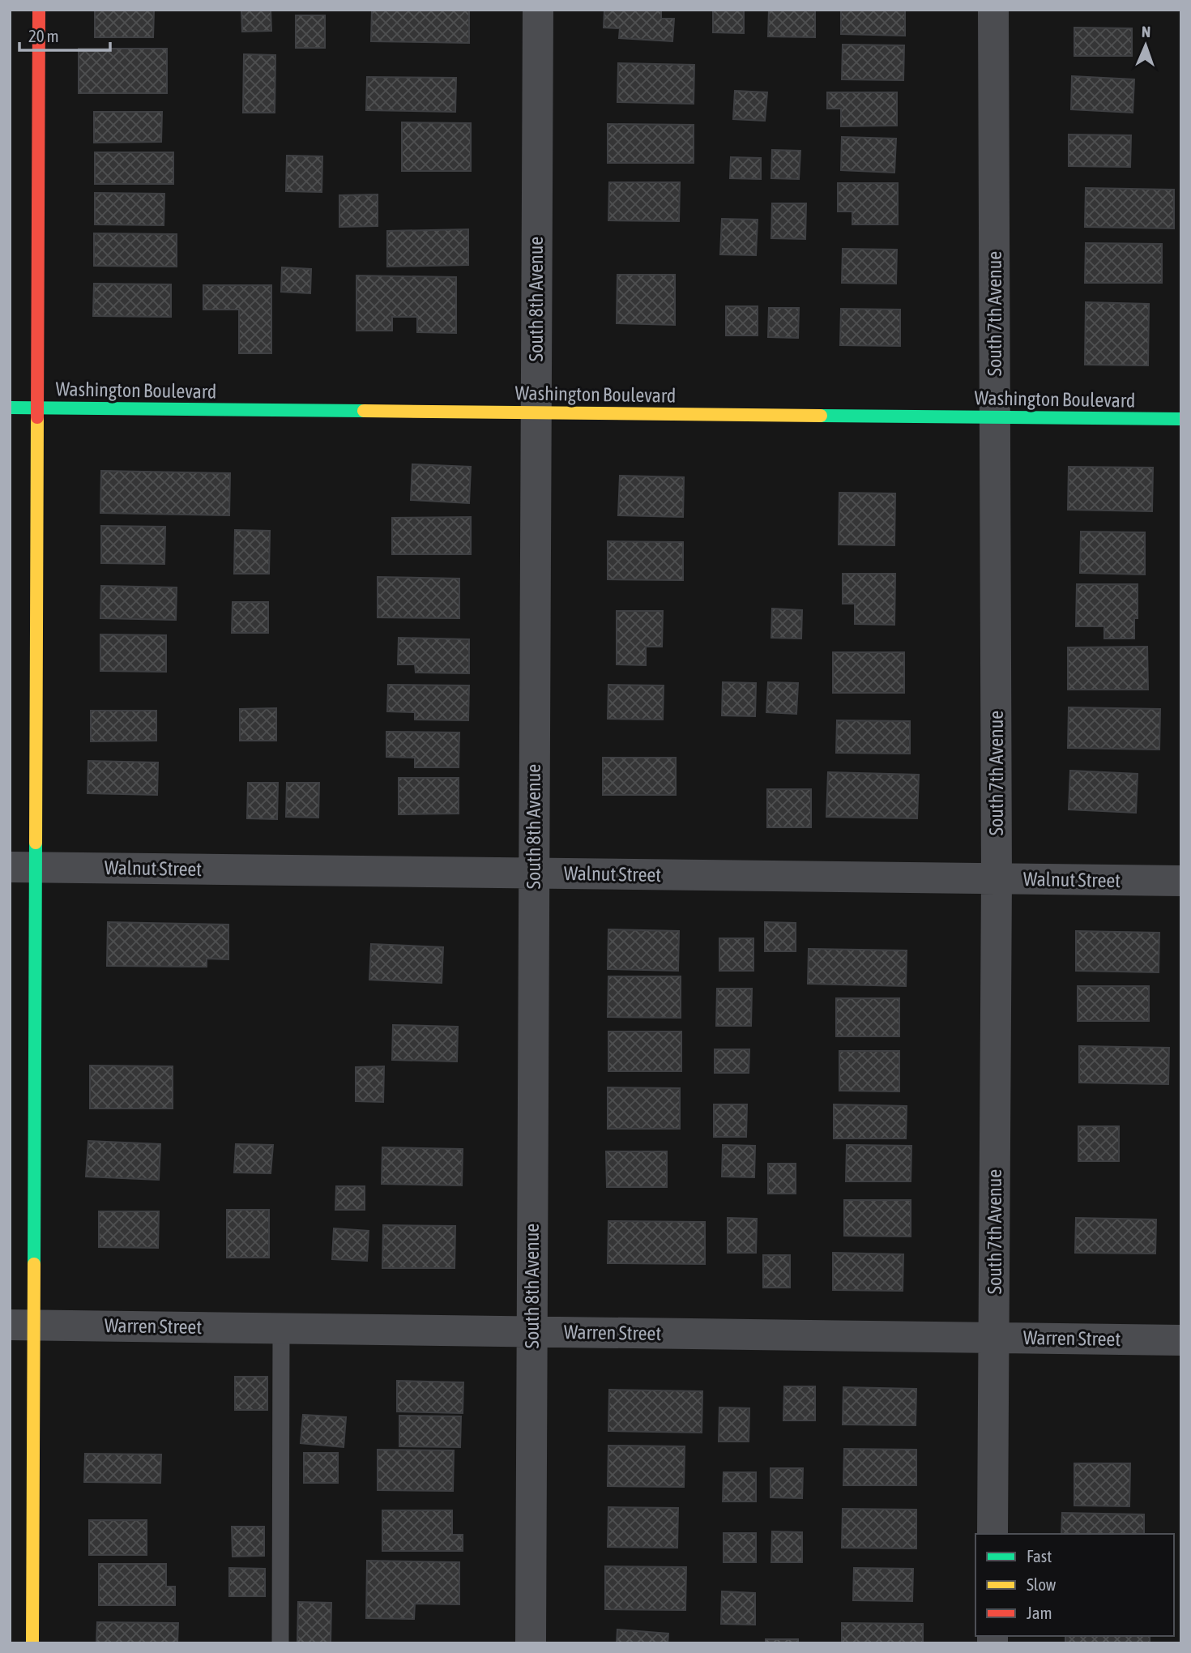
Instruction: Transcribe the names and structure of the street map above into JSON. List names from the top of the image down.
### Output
{
  "streets": {
    "street": [
      "South 8th Avenue",
      "South 7th Avenue",
      "Washington Boulevard",
      "Walnut Street",
      "Warren Street"
    ]
  },
  "crossings": [
    ["South 8th Avenue", "Washington Boulevard"],
    ["South 8th Avenue", "Walnut Street"],
    ["South 8th Avenue", "Warren Street"],
    ["South 7th Avenue", "Washington Boulevard"],
    ["South 7th Avenue", "Walnut Street"],
    ["South 7th Avenue", "Warren Street"]
  ],
  "legend": ["Fast", "Slow", "Jam"],
  "scale_bar": "20 m",
  "north": "top"
}
